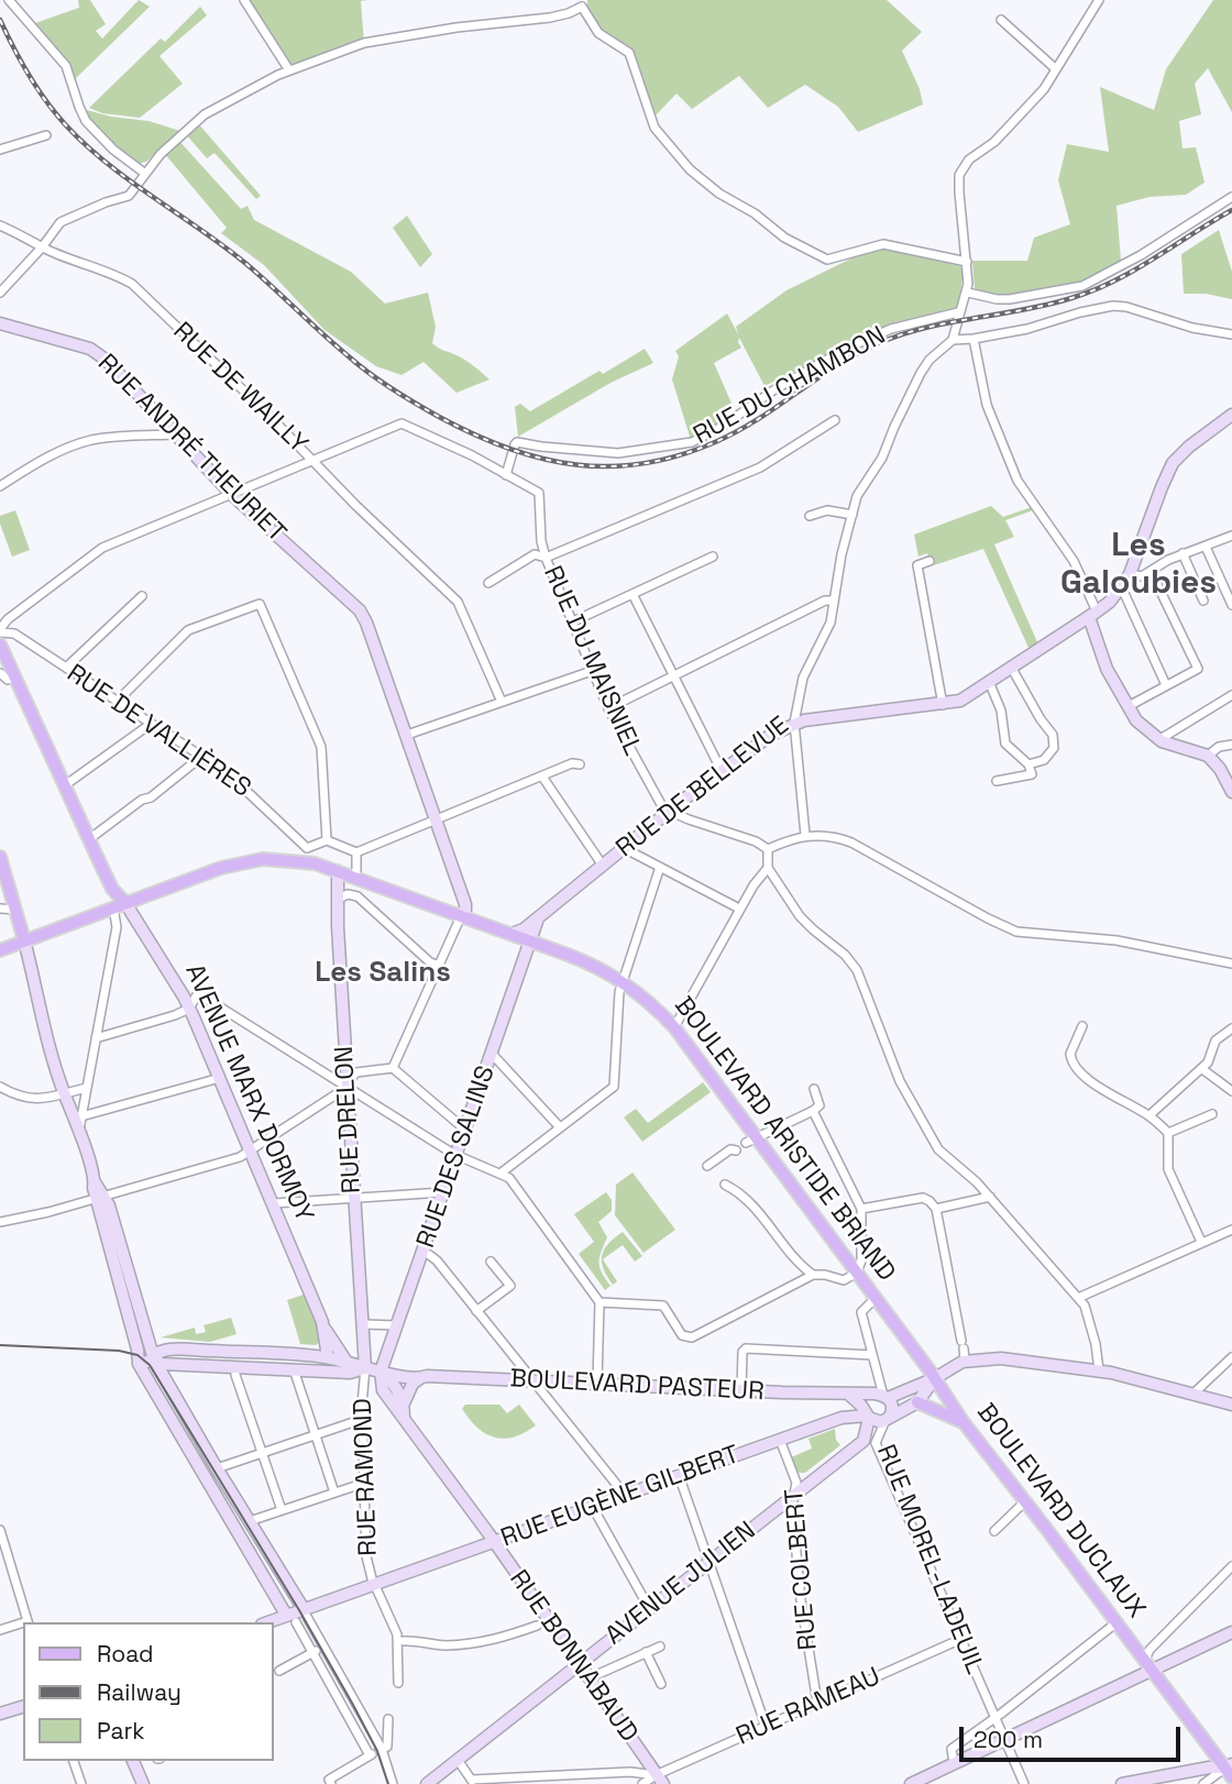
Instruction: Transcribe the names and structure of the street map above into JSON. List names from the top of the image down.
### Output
{
  "streets": {
    "main road": [
      "RUE ANDRÉ THEURIET",
      "RUE DE BELLEVUE",
      "AVENUE MARX DORMOY",
      "RUE DRELON",
      "BOULEVARD ARISTIDE BRIAND",
      "RUE DES SALINS",
      "BOULEVARD PASTEUR",
      "RUE EUGÈNE GILBERT",
      "BOULEVARD DUCLAUX",
      "AVENUE JULIEN",
      "RUE BONNABAUD"
    ],
    "street": [
      "RUE DU CHAMBON",
      "RUE DE WAILLY",
      "RUE DU MAISNIEL",
      "RUE DE VALLIÈRES",
      "RUE RAMOND",
      "RUE MOREL-LADEUIL",
      "RUE COLBERT",
      "RUE RAMEAU"
    ]
  },
  "crossings": [
    ["RUE DU CHAMBON", "RUE DU MAISNIEL"],
    ["RUE ANDRÉ THEURIET", "BOULEVARD ARISTIDE BRIAND"],
    ["RUE DU MAISNIEL", "RUE DE BELLEVUE"],
    ["RUE DE BELLEVUE", "BOULEVARD ARISTIDE BRIAND"],
    ["AVENUE MARX DORMOY", "BOULEVARD ARISTIDE BRIAND"],
    ["AVENUE MARX DORMOY", "BOULEVARD PASTEUR"],
    ["RUE DRELON", "BOULEVARD ARISTIDE BRIAND"],
    ["RUE DRELON", "BOULEVARD PASTEUR"],
    ["RUE DRELON", "RUE RAMOND"],
    ["BOULEVARD ARISTIDE BRIAND", "RUE DES SALINS"],
    ["BOULEVARD ARISTIDE BRIAND", "BOULEVARD PASTEUR"],
    ["BOULEVARD ARISTIDE BRIAND", "BOULEVARD DUCLAUX"],
    ["RUE DES SALINS", "BOULEVARD PASTEUR"],
    ["RUE DES SALINS", "RUE BONNABAUD"],
    ["BOULEVARD PASTEUR", "RUE RAMOND"],
    ["BOULEVARD PASTEUR", "RUE EUGÈNE GILBERT"],
    ["BOULEVARD PASTEUR", "BOULEVARD DUCLAUX"],
    ["BOULEVARD PASTEUR", "RUE MOREL-LADEUIL"],
    ["BOULEVARD PASTEUR", "RUE BONNABAUD"],
    ["RUE RAMOND", "RUE EUGÈNE GILBERT"],
    ["RUE EUGÈNE GILBERT", "RUE MOREL-LADEUIL"],
    ["RUE EUGÈNE GILBERT", "RUE COLBERT"],
    ["RUE EUGÈNE GILBERT", "RUE BONNABAUD"],
    ["RUE MOREL-LADEUIL", "AVENUE JULIEN"],
    ["RUE MOREL-LADEUIL", "RUE RAMEAU"],
    ["RUE COLBERT", "AVENUE JULIEN"],
    ["RUE COLBERT", "RUE RAMEAU"],
    ["AVENUE JULIEN", "RUE BONNABAUD"],
    ["RUE BONNABAUD", "RUE RAMEAU"]
  ],
  "districts": ["Les Galoubies", "Les Salins"],
  "legend": ["Road", "Railway", "Park"],
  "scale_bar": "200 m"
}
